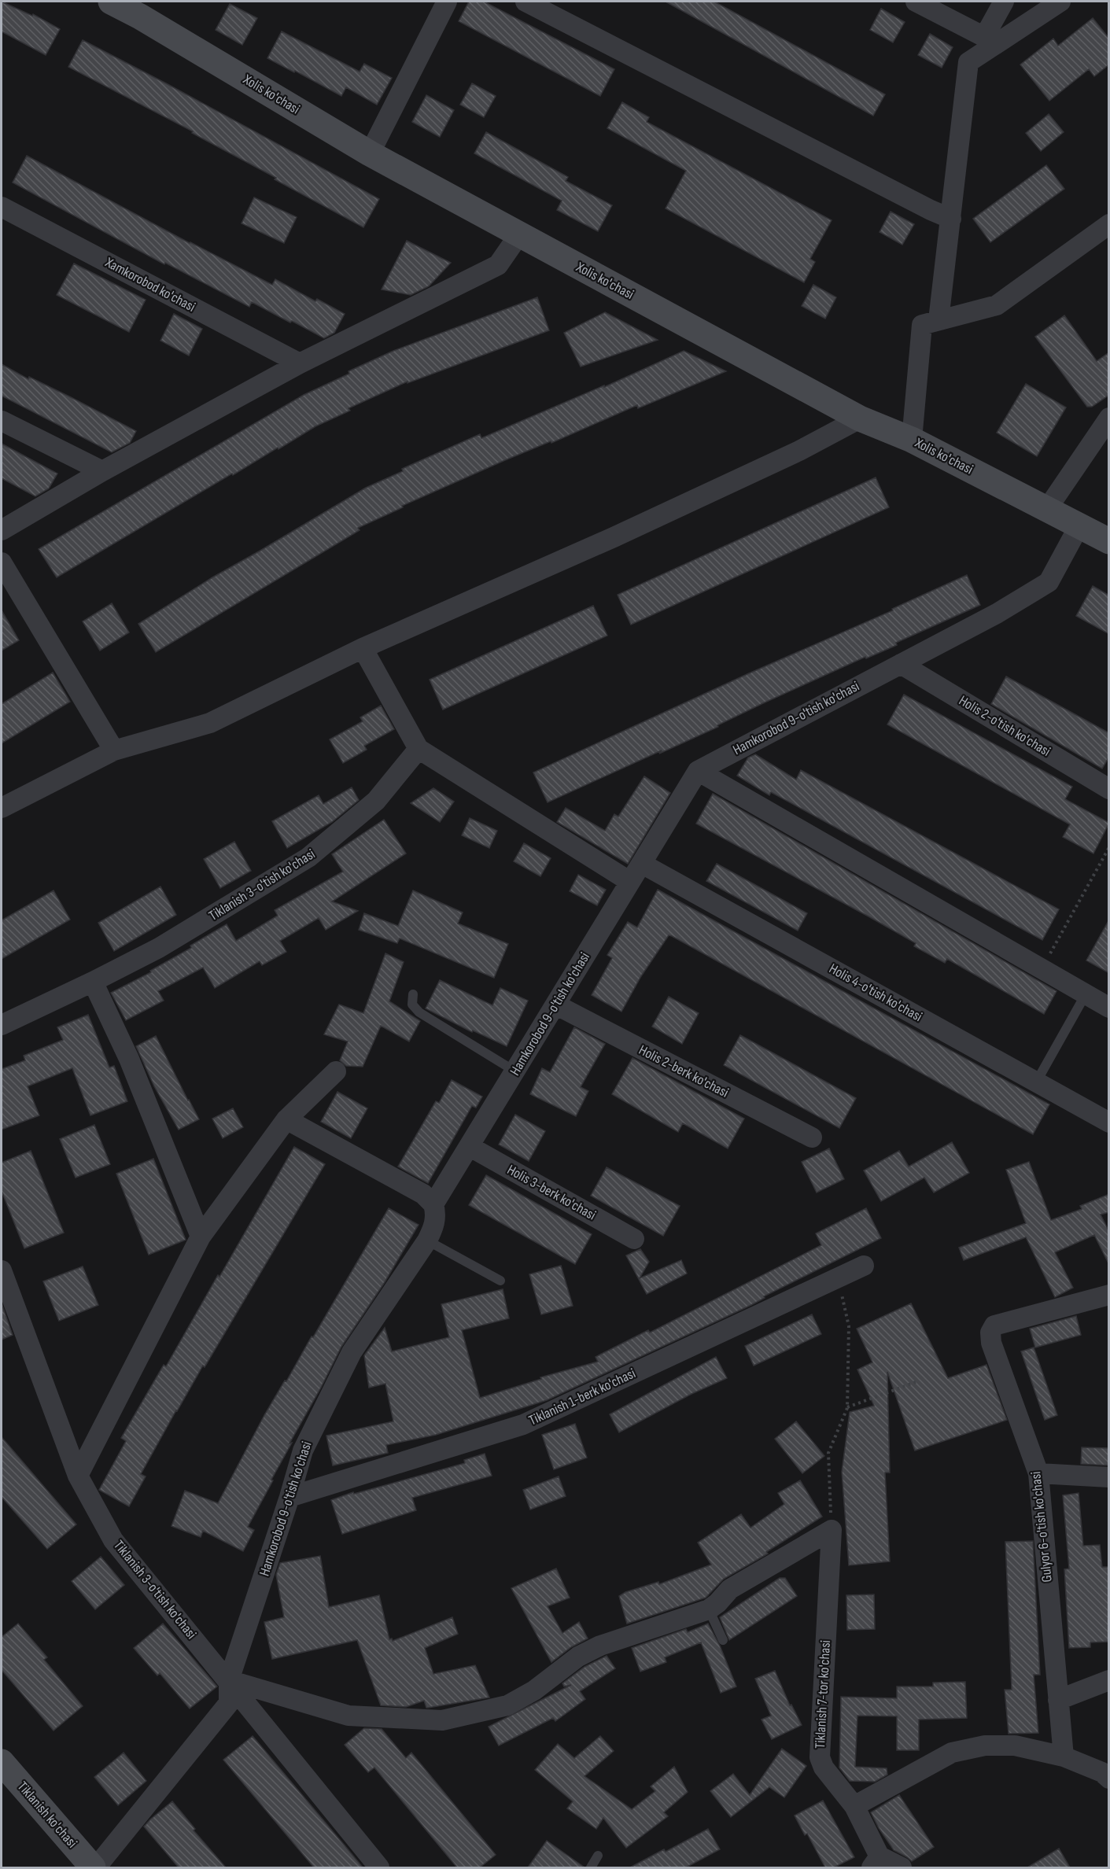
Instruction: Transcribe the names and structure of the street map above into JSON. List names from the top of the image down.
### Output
{
  "streets": {
    "street": [
      "Xolis ko'chasi",
      "Xamkorobod ko'chasi",
      "Hamkorobod 9-o'tish ko'chasi",
      "Holis 2-o'tish ko'chasi",
      "Tiklanish 3-o'tish ko'chasi",
      "Holis 4-o'tish ko'chasi",
      "Holis 2-berk ko'chasi",
      "Holis 3-berk ko'chasi",
      "Tiklanish 1-berk ko'chasi",
      "Gulyor 6-o'tish ko'chasi",
      "Tiklanish 7-tor ko'chasi",
      "Tiklanish ko'chasi"
    ]
  },
  "crossings": [
    ["Xolis ko'chasi", "Hamkorobod 9-o'tish ko'chasi"],
    ["Hamkorobod 9-o'tish ko'chasi", "Holis 2-o'tish ko'chasi"],
    ["Hamkorobod 9-o'tish ko'chasi", "Tiklanish 3-o'tish ko'chasi"],
    ["Hamkorobod 9-o'tish ko'chasi", "Holis 4-o'tish ko'chasi"],
    ["Hamkorobod 9-o'tish ko'chasi", "Holis 2-berk ko'chasi"],
    ["Hamkorobod 9-o'tish ko'chasi", "Holis 3-berk ko'chasi"],
    ["Hamkorobod 9-o'tish ko'chasi", "Tiklanish 1-berk ko'chasi"],
    ["Hamkorobod 9-o'tish ko'chasi", "Tiklanish ko'chasi"]
  ]
}
